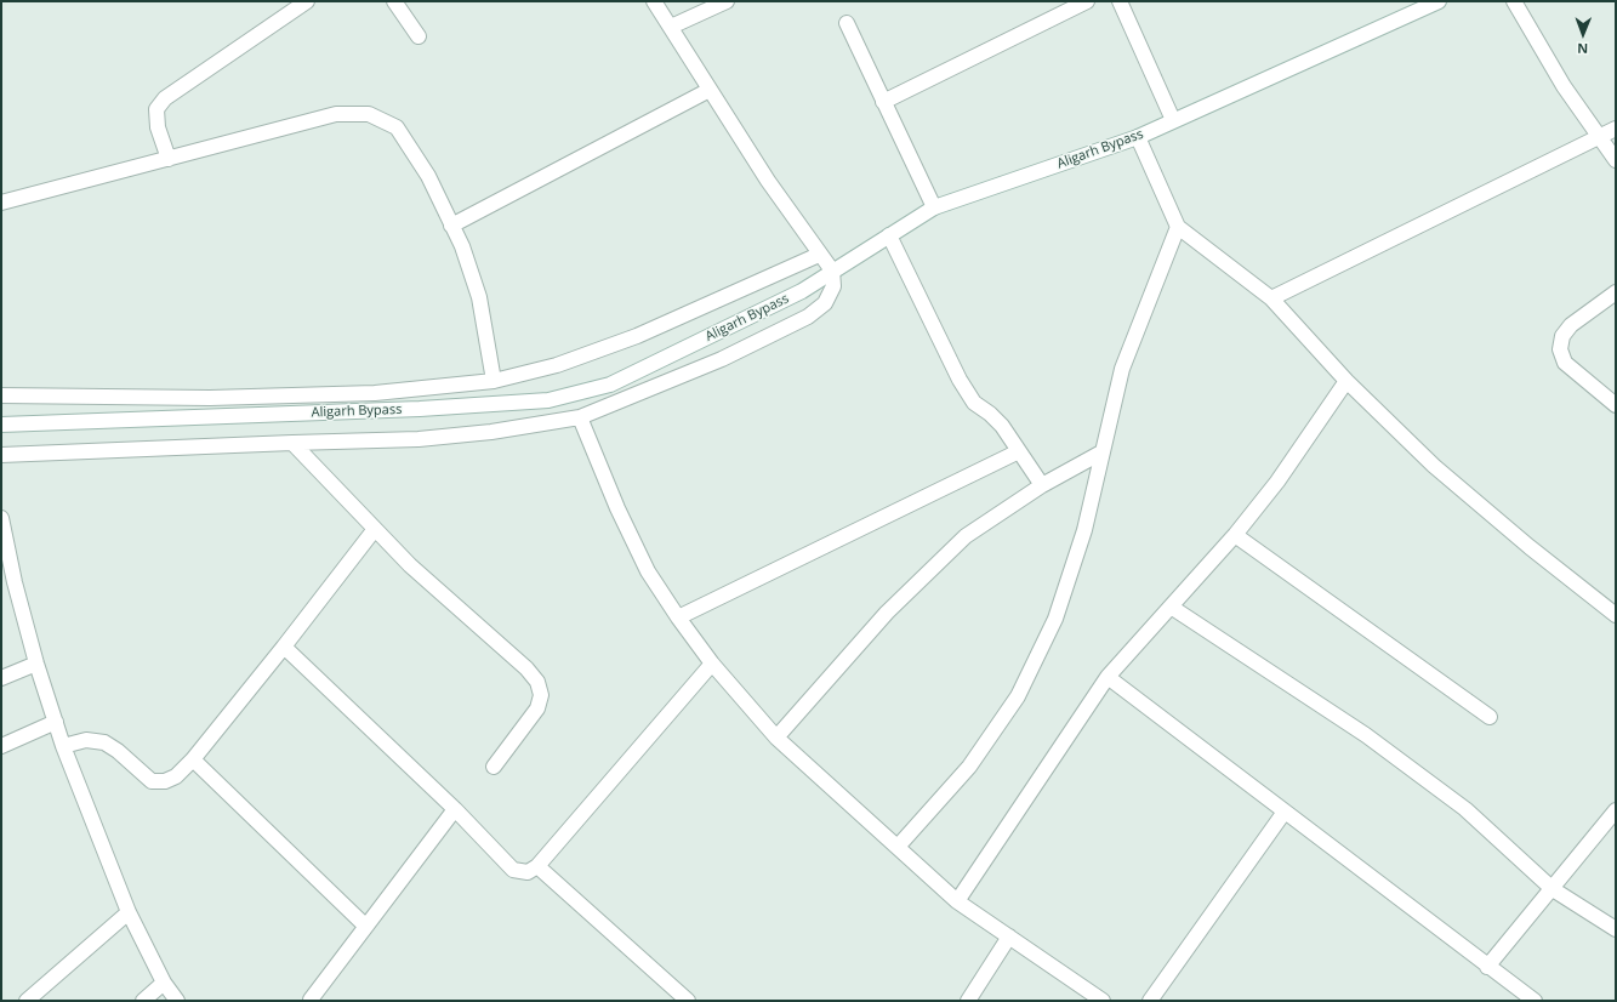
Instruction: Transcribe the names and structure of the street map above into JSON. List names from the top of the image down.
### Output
{
  "streets": {
    "street": ["Aligarh Bypass"]
  },
  "north": "bottom"
}
